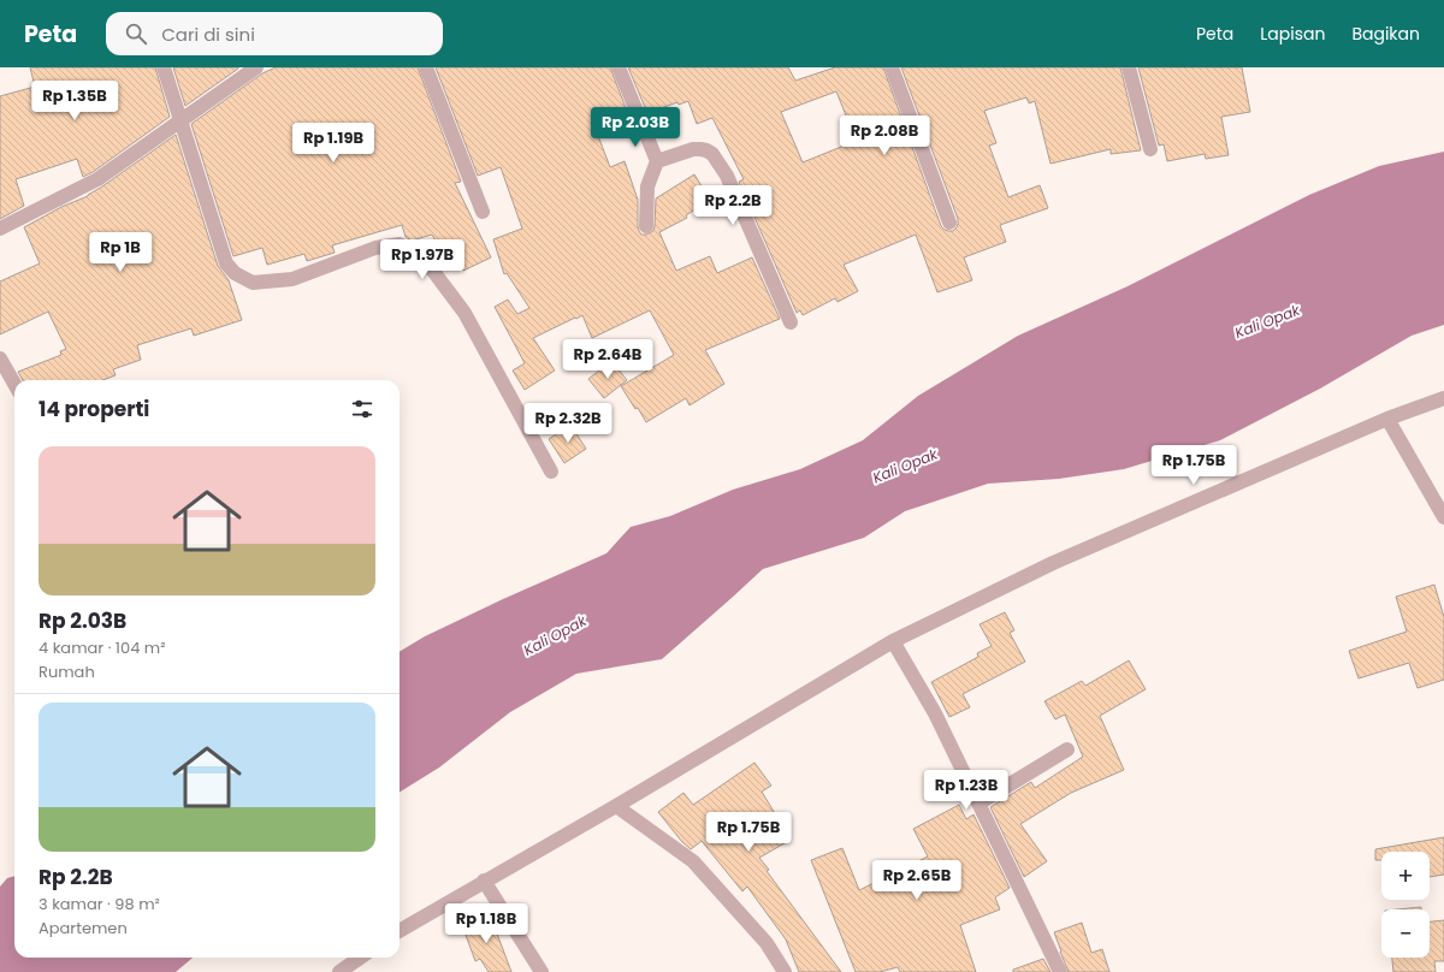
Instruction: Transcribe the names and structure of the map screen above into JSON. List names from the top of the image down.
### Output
{
  "water": ["Kali Opak"],
  "page": {
    "header": "Peta",
    "search": "Cari di sini",
    "nav": ["Peta", "Lapisan", "Bagikan"],
    "price": [
      "Rp 1.35B",
      "Rp 2.03B",
      "Rp 2.08B",
      "Rp 1.19B",
      "Rp 2.2B",
      "Rp 1B",
      "Rp 1.97B",
      "Rp 2.64B",
      "Rp 2.32B",
      "Rp 1.75B",
      "Rp 1.23B",
      "Rp 1.75B",
      "Rp 2.65B",
      "Rp 1.18B"
    ],
    "heading": "14 properti",
    "list": [
      {
        "name": "Rp 2.03B",
        "note": "4 kamar · 104 m² · Rumah"
      },
      {
        "name": "Rp 2.2B",
        "note": "3 kamar · 98 m² · Apartemen"
      }
    ],
    "map_buttons": ["+", "−"]
  }
}
